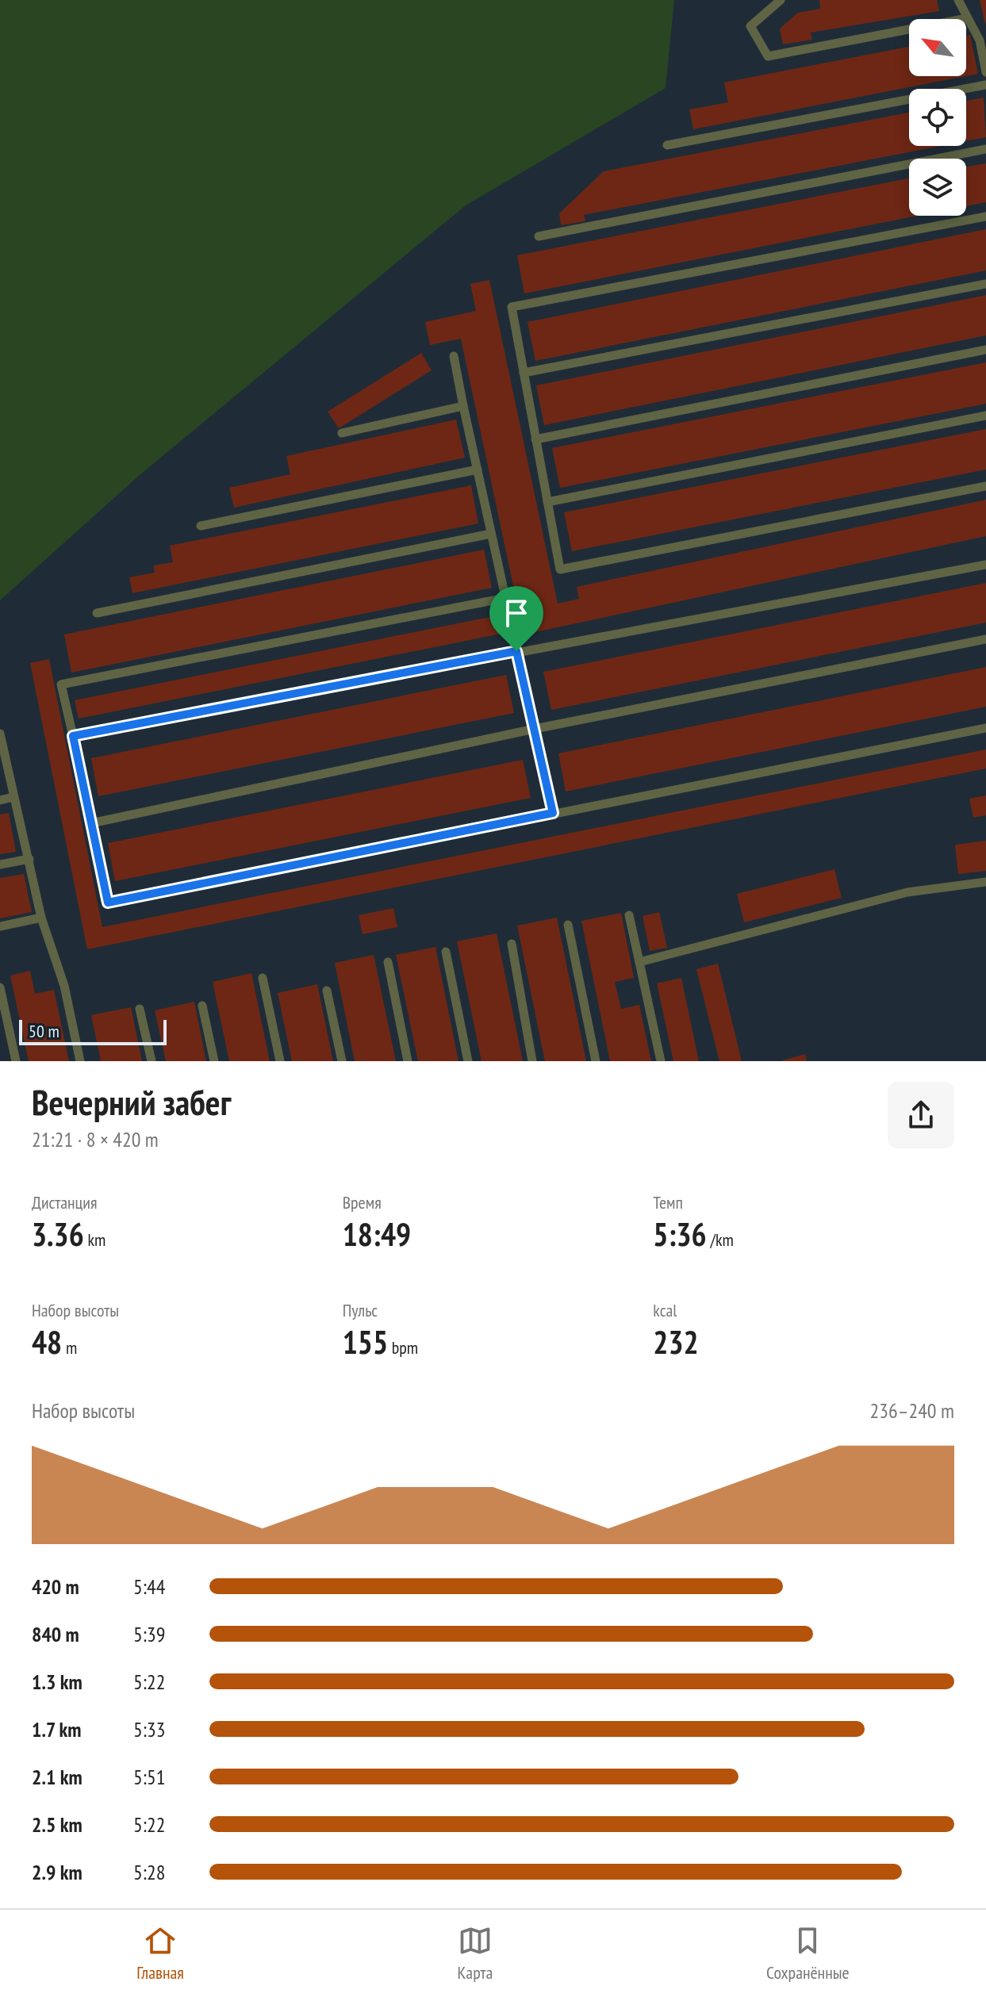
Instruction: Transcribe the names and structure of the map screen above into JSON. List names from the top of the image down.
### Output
{
  "scale_bar": "50 m",
  "north": "top left",
  "page": {
    "scale": "50 m",
    "heading": ["Вечерний забег", "21:21 · 8 × 420 m"],
    "stats": [
      ["Дистанция", "3.36 km"],
      ["Время", "18:49"],
      ["Темп", "5:36 /km"],
      ["Набор высоты", "48 m"],
      ["Пульс", "155 bpm"],
      ["kcal", "232"]
    ],
    "chart": ["Набор высоты", "236–240 m"],
    "list": [
      {
        "name": "420 m",
        "note": "5:44"
      },
      {
        "name": "840 m",
        "note": "5:39"
      },
      {
        "name": "1.3 km",
        "note": "5:22"
      },
      {
        "name": "1.7 km",
        "note": "5:33"
      },
      {
        "name": "2.1 km",
        "note": "5:51"
      },
      {
        "name": "2.5 km",
        "note": "5:22"
      },
      {
        "name": "2.9 km",
        "note": "5:28"
      }
    ],
    "tabs": ["Главная", "Карта", "Сохранённые"]
  }
}
